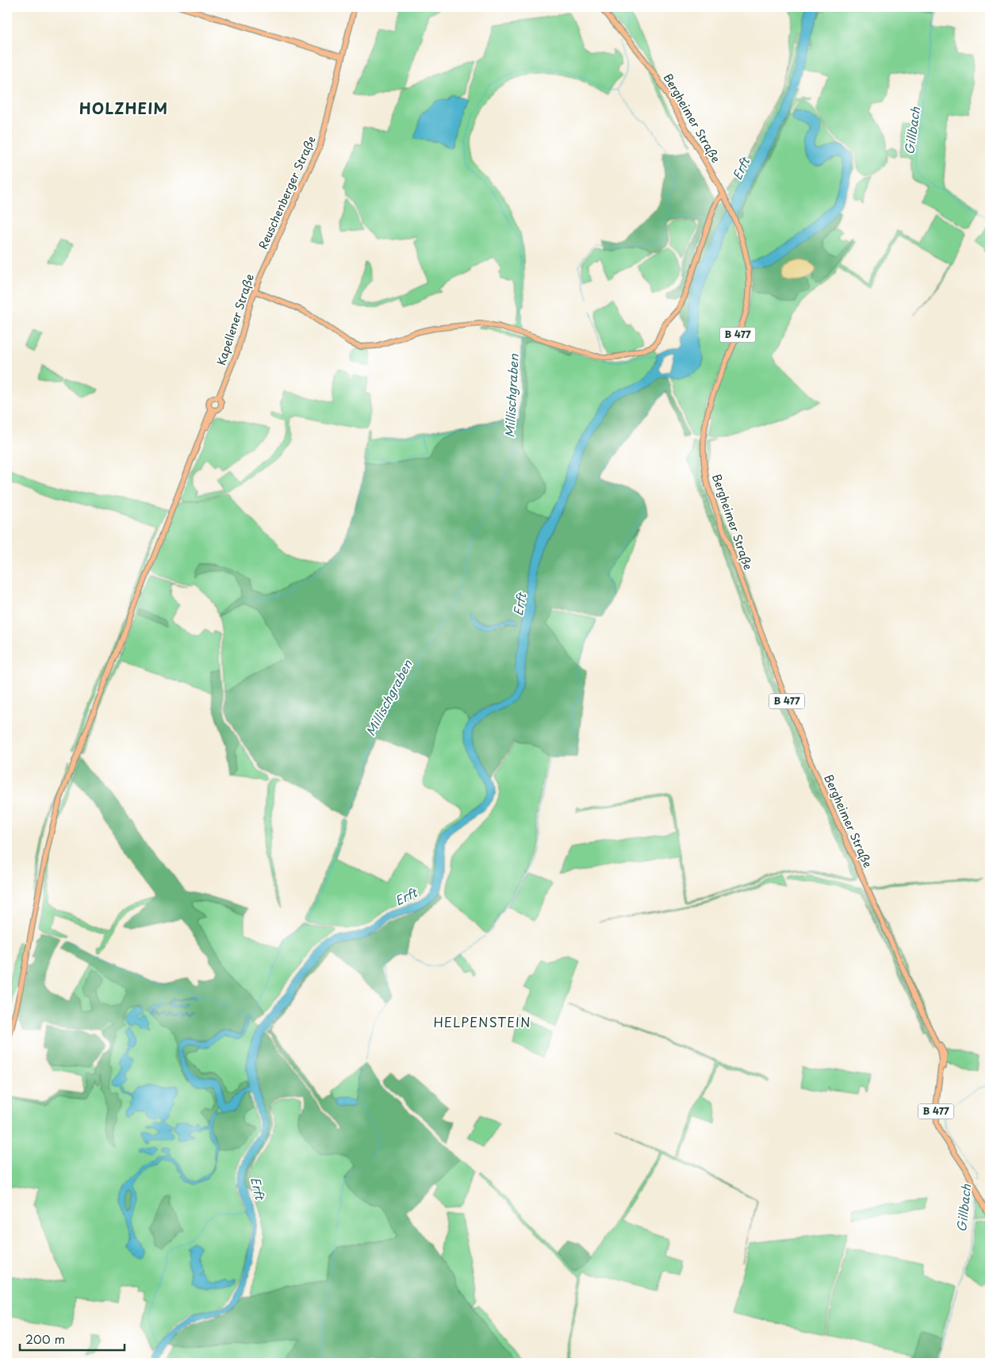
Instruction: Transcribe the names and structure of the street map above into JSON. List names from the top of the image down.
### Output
{
  "streets": {
    "main road": [
      "Bergheimer Straße",
      "Reuschenberger Straße",
      "Kapellener Straße",
      "B 477"
    ]
  },
  "crossings": [
    ["Reuschenberger Straße", "Kapellener Straße"]
  ],
  "districts": ["HOLZHEIM", "HELPENSTEIN"],
  "water": ["Gillbach", "Erft", "Millischgraben"],
  "scale_bar": "200 m"
}
